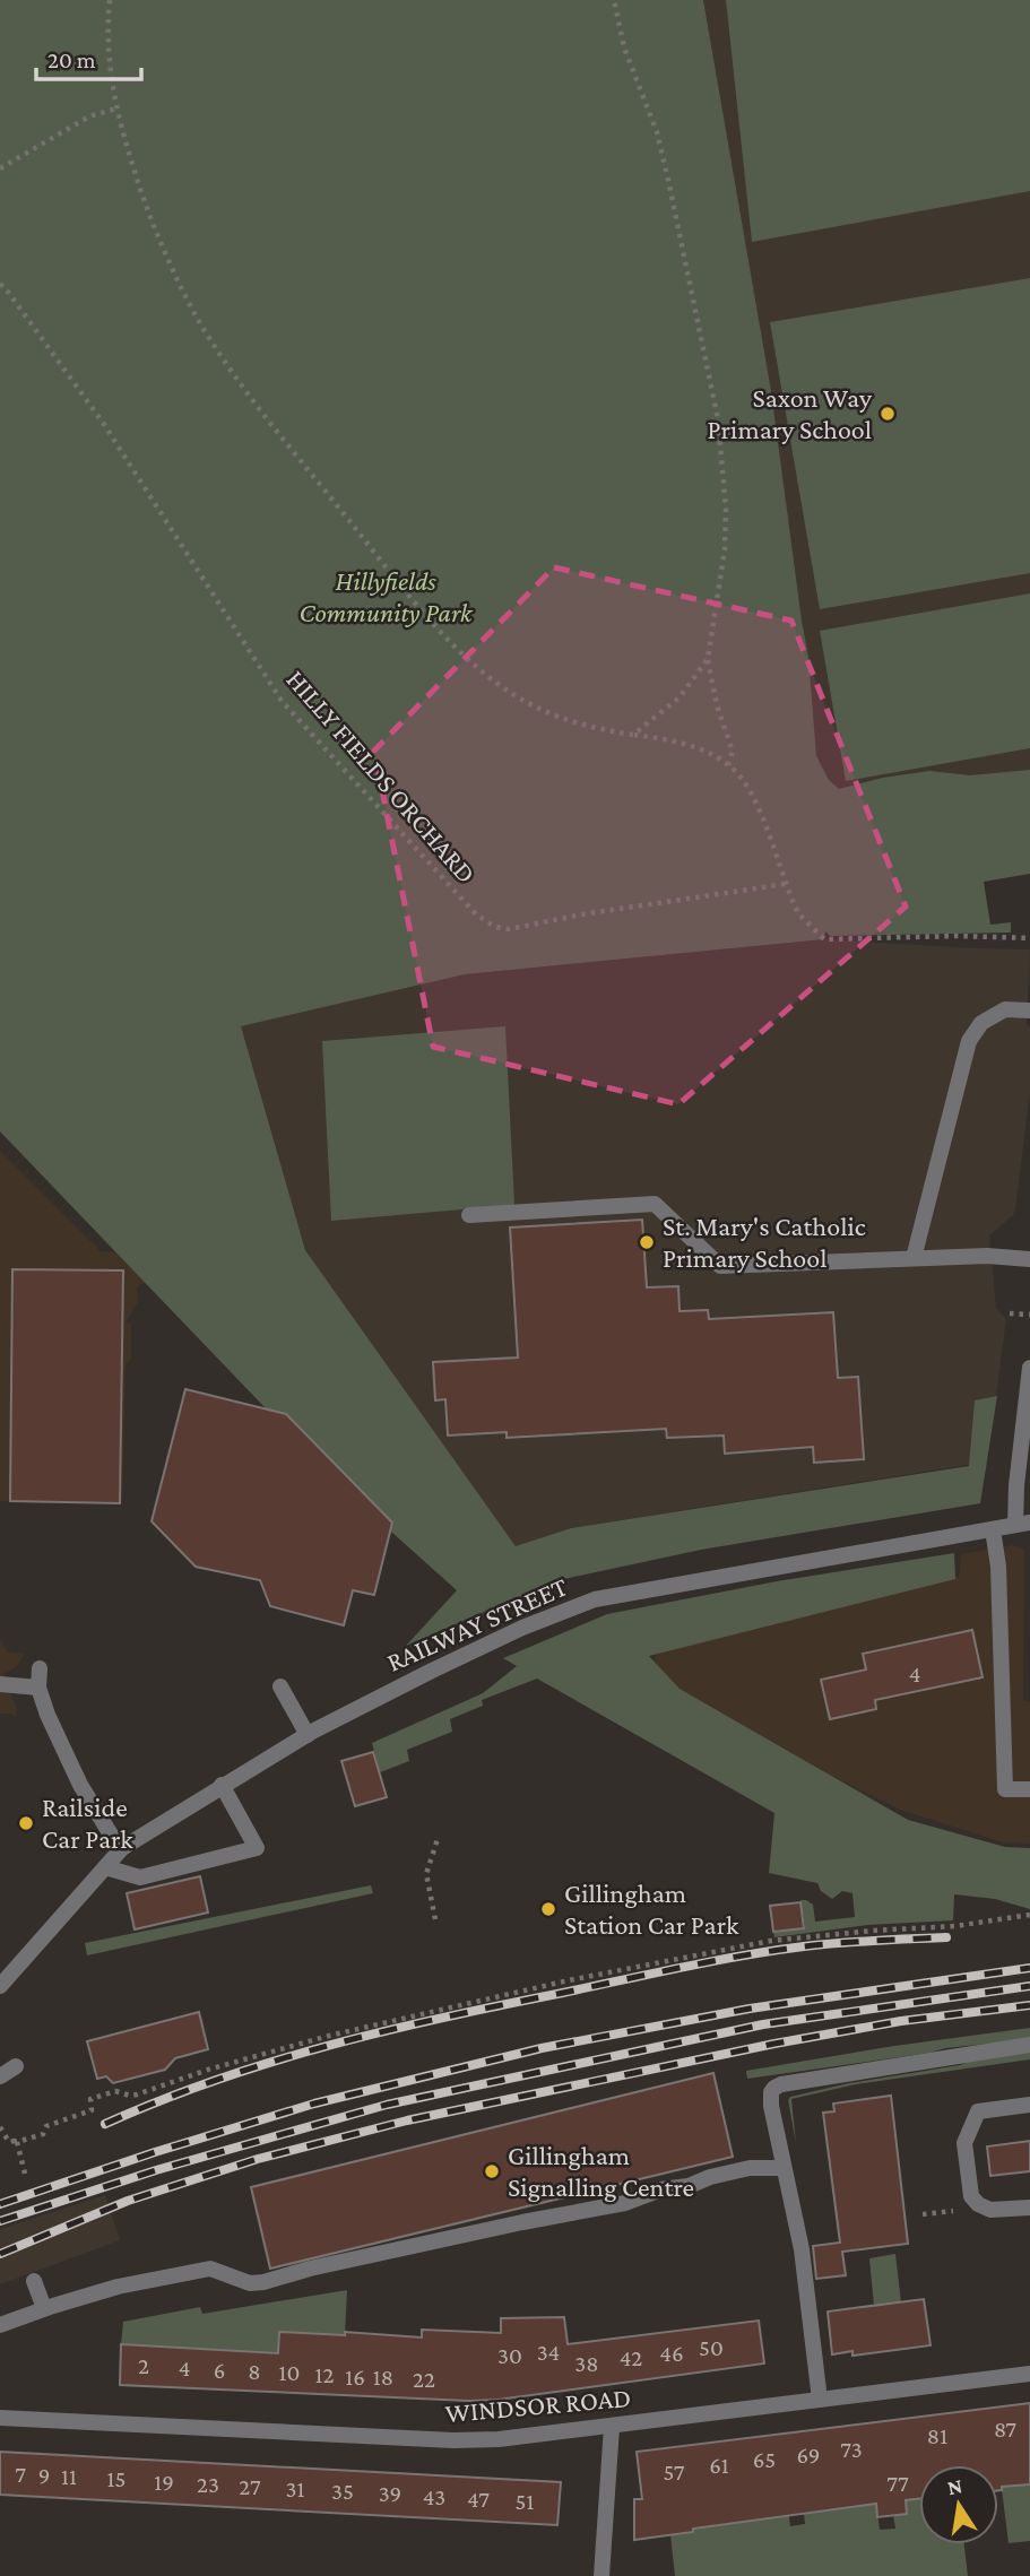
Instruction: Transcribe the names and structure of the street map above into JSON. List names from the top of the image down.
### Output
{
  "streets": {
    "street": ["RAILWAY STREET", "WINDSOR ROAD"],
    "path": ["HILLY FIELDS ORCHARD"]
  },
  "parks": ["Hillyfields Community Park"],
  "places": [
    "Saxon Way Primary School",
    "St. Mary's Catholic Primary School",
    "Railside Car Park",
    "Gillingham Station Car Park",
    "Gillingham Signalling Centre"
  ],
  "house_numbers": [
    "4",
    "50",
    "34",
    "46",
    "30",
    "42",
    "38",
    "2",
    "4",
    "6",
    "8",
    "10",
    "12",
    "16",
    "18",
    "22",
    "87",
    "81",
    "73",
    "69",
    "65",
    "61",
    "57",
    "7",
    "9",
    "11",
    "15",
    "19",
    "77",
    "23",
    "27",
    "31",
    "35",
    "39",
    "43",
    "47",
    "51"
  ],
  "scale_bar": "20 m",
  "north": "top"
}
